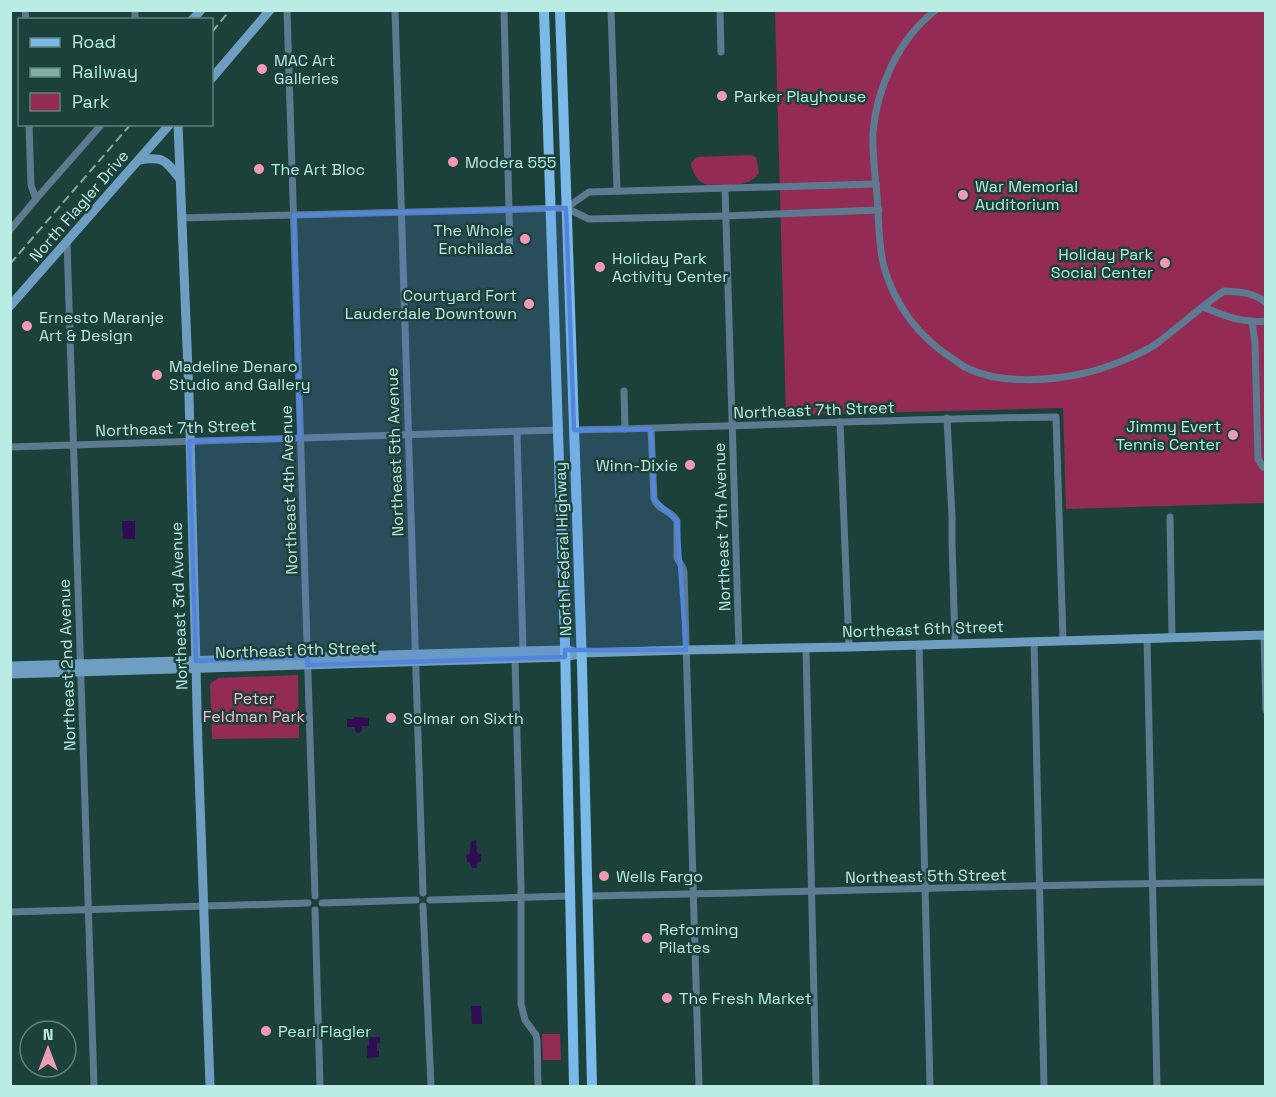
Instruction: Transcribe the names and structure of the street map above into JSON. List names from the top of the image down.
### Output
{
  "streets": {
    "main road": ["North Federal Highway"],
    "street": [
      "North Flagler Drive",
      "Northeast 7th Street",
      "Northeast 5th Avenue",
      "Northeast 4th Avenue",
      "Northeast 7th Avenue",
      "Northeast 3rd Avenue",
      "Northeast 6th Street",
      "Northeast 2nd Avenue",
      "Northeast 5th Street"
    ]
  },
  "crossings": [
    ["North Flagler Drive", "Northeast 2nd Avenue"],
    ["Northeast 7th Street", "Northeast 5th Avenue"],
    ["Northeast 7th Street", "Northeast 4th Avenue"],
    ["Northeast 7th Street", "Northeast 7th Avenue"],
    ["Northeast 7th Street", "North Federal Highway"],
    ["Northeast 7th Street", "Northeast 3rd Avenue"],
    ["Northeast 7th Street", "Northeast 6th Street"],
    ["Northeast 7th Street", "Northeast 2nd Avenue"],
    ["Northeast 5th Avenue", "Northeast 6th Street"],
    ["Northeast 4th Avenue", "Northeast 6th Street"],
    ["Northeast 7th Avenue", "Northeast 6th Street"],
    ["North Federal Highway", "Northeast 6th Street"],
    ["North Federal Highway", "Northeast 5th Street"],
    ["Northeast 3rd Avenue", "Northeast 6th Street"],
    ["Northeast 6th Street", "Northeast 2nd Avenue"]
  ],
  "parks": ["Peter Feldman Park"],
  "places": [
    "MAC Art Galleries",
    "Parker Playhouse",
    "Modera 555",
    "The Art Bloc",
    "War Memorial Auditorium",
    "The Whole Enchilada",
    "Holiday Park Social Center",
    "Holiday Park Activity Center",
    "Courtyard Fort Lauderdale Downtown",
    "Ernesto Maranje Art & Design",
    "Madeline Denaro Studio and Gallery",
    "Jimmy Evert Tennis Center",
    "Winn-Dixie",
    "Solmar on Sixth",
    "Wells Fargo",
    "Reforming Pilates",
    "The Fresh Market",
    "Pearl Flagler"
  ],
  "legend": ["Road", "Railway", "Park"],
  "north": "top"
}
